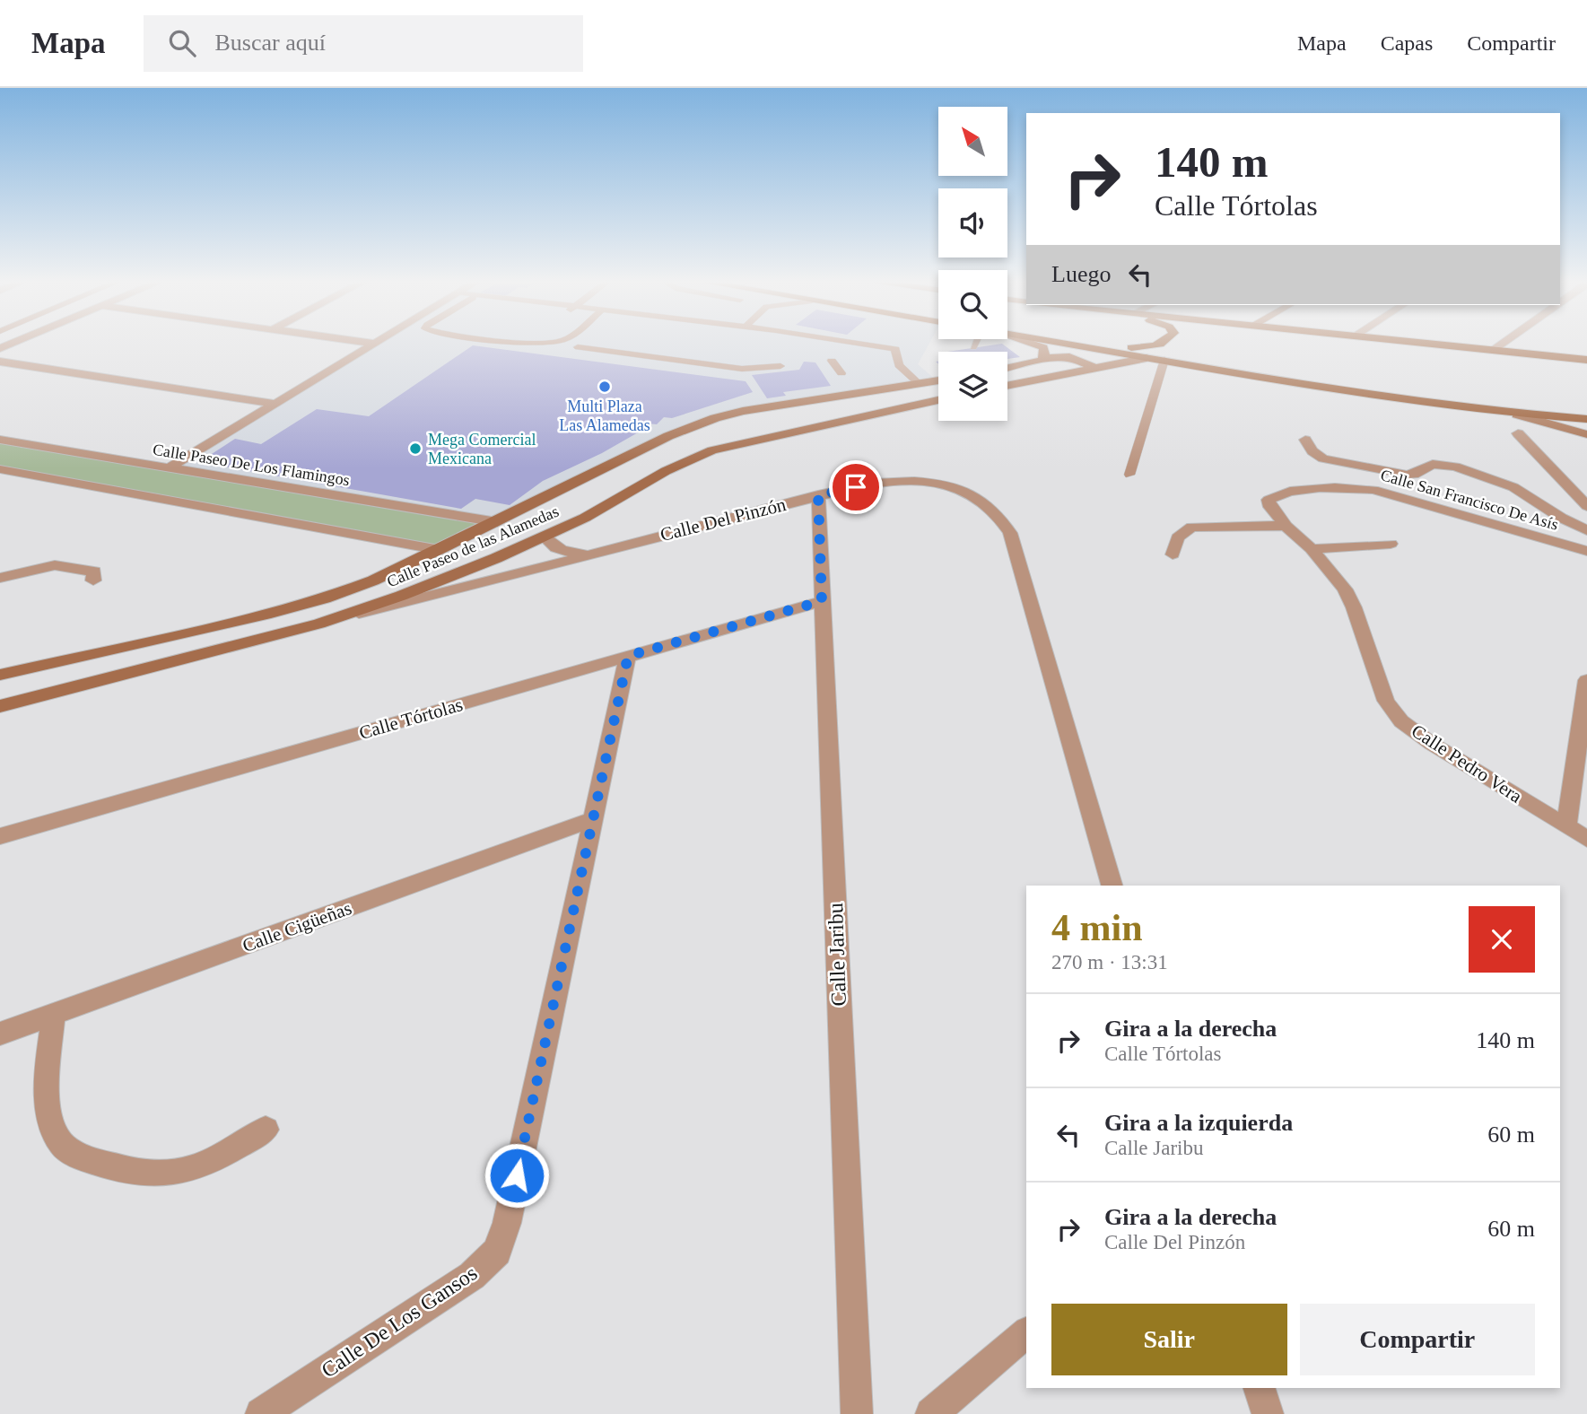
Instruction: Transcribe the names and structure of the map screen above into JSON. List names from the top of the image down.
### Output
{
  "streets": {
    "street": [
      "Calle Paseo De Los Flamingos",
      "Calle San Francisco De Asís",
      "Calle Del Pinzón",
      "Calle Paseo de las Alamedas",
      "Calle Tórtolas",
      "Calle Pedro Vera",
      "Calle Cigüeñas",
      "Calle Jaribu",
      "Calle De Los Gansos"
    ]
  },
  "crossings": [
    ["Calle Paseo De Los Flamingos", "Calle Paseo de las Alamedas"],
    ["Calle San Francisco De Asís", "Calle Pedro Vera"],
    ["Calle Del Pinzón", "Calle Paseo de las Alamedas"],
    ["Calle Del Pinzón", "Calle Jaribu"],
    ["Calle Tórtolas", "Calle Jaribu"],
    ["Calle Tórtolas", "Calle De Los Gansos"],
    ["Calle Cigüeñas", "Calle De Los Gansos"]
  ],
  "places": ["Multi Plaza Las Alamedas", "Mega Comercial Mexicana"],
  "north": "top left",
  "page": {
    "header": "Mapa",
    "search": "Buscar aquí",
    "nav": ["Mapa", "Capas", "Compartir"],
    "turn": ["140 m", "Calle Tórtolas"],
    "then": "Luego",
    "heading": ["4 min", "270 m · 13:31"],
    "list": [
      {
        "name": "Gira a la derecha",
        "note": "Calle Tórtolas",
        "value": "140 m"
      },
      {
        "name": "Gira a la izquierda",
        "note": "Calle Jaribu",
        "value": "60 m"
      },
      {
        "name": "Gira a la derecha",
        "note": "Calle Del Pinzón",
        "value": "60 m"
      }
    ],
    "buttons": ["Salir", "Compartir"]
  }
}
